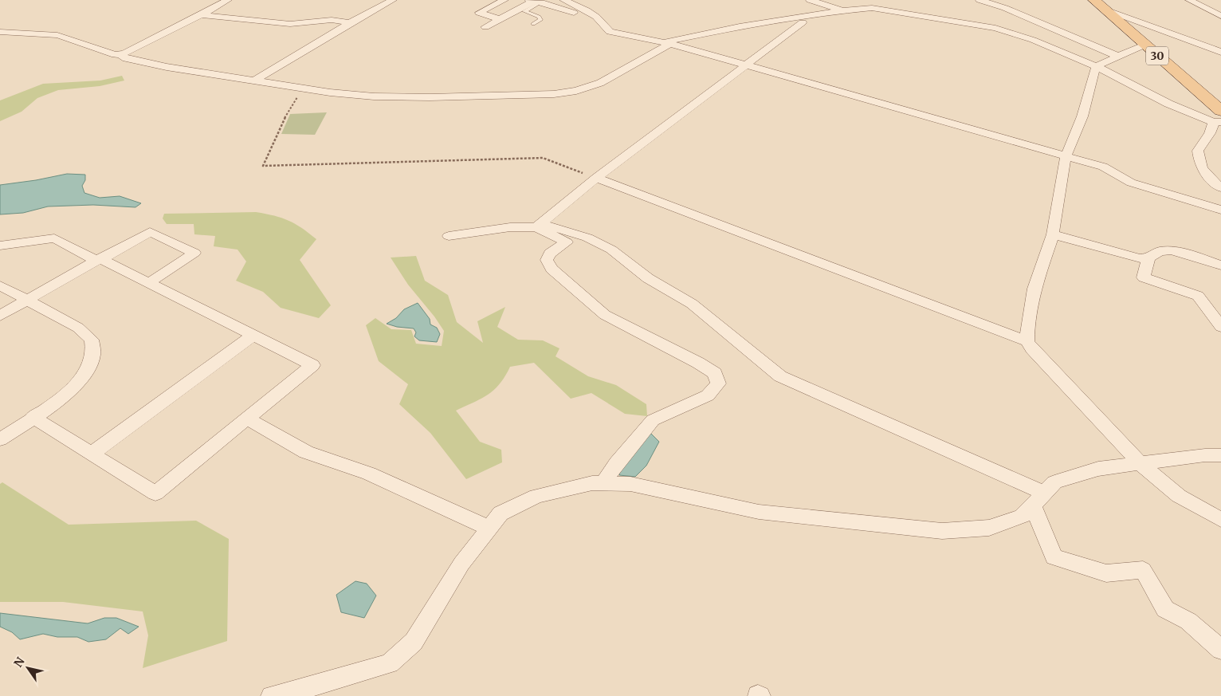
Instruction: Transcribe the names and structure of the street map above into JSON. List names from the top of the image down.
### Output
{
  "streets": {
    "main road": ["30"]
  },
  "north": "top left"
}
